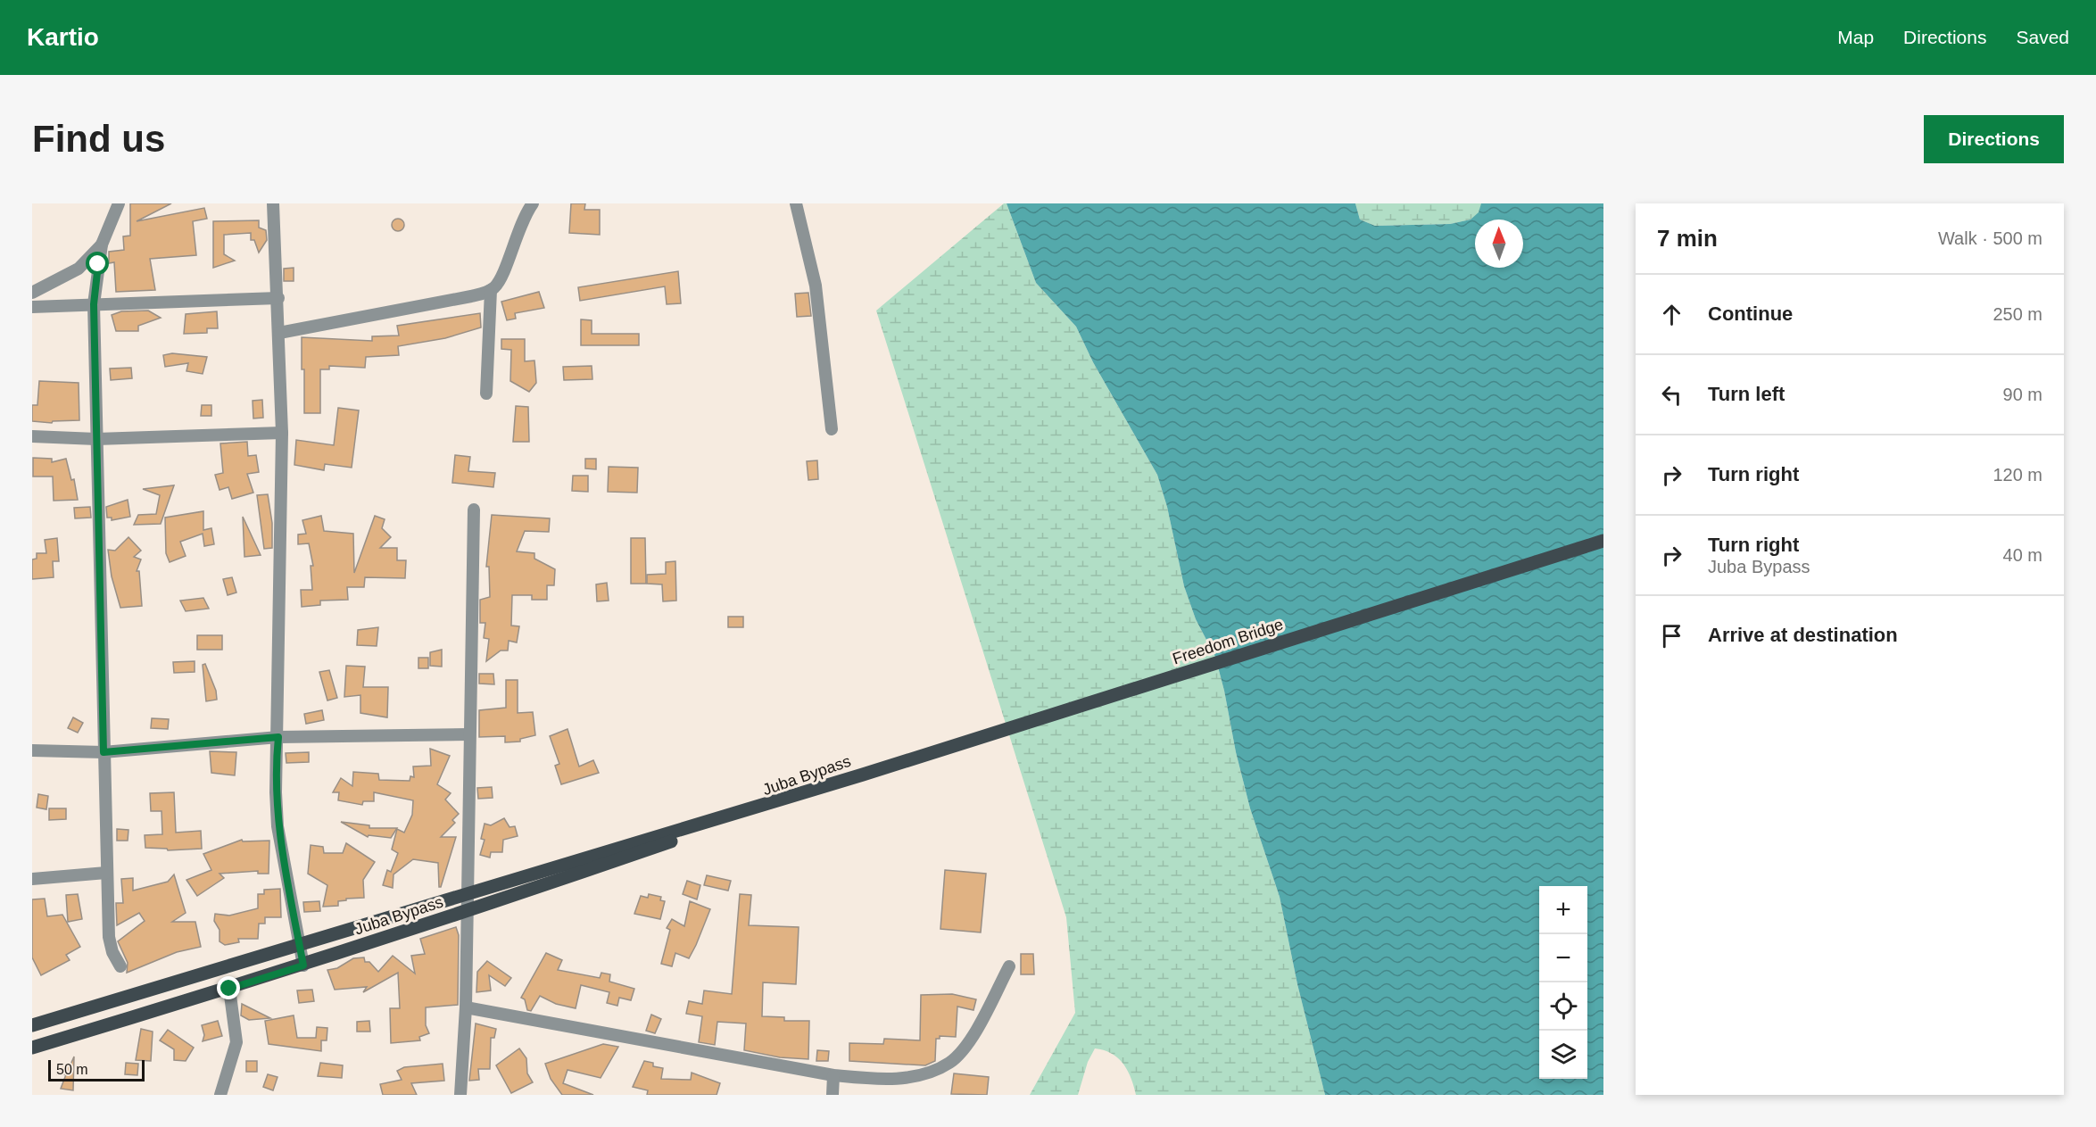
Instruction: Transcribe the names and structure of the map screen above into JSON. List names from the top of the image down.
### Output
{
  "streets": {
    "main road": ["Freedom Bridge", "Juba Bypass"]
  },
  "crossings": [
    ["Freedom Bridge", "Juba Bypass"]
  ],
  "scale_bar": "50 m",
  "north": "top",
  "page": {
    "header": "Kartio",
    "nav": ["Map", "Directions", "Saved"],
    "buttons": "Directions",
    "title": "Find us",
    "heading": ["7 min", "Walk · 500 m"],
    "list": [
      ["Continue", "250 m"],
      ["Turn left", "90 m"],
      ["Turn right", "120 m"],
      ["Turn right", "Juba Bypass", "40 m"],
      "Arrive at destination"
    ],
    "map_buttons": ["+", "−"],
    "scale": "50 m"
  }
}
